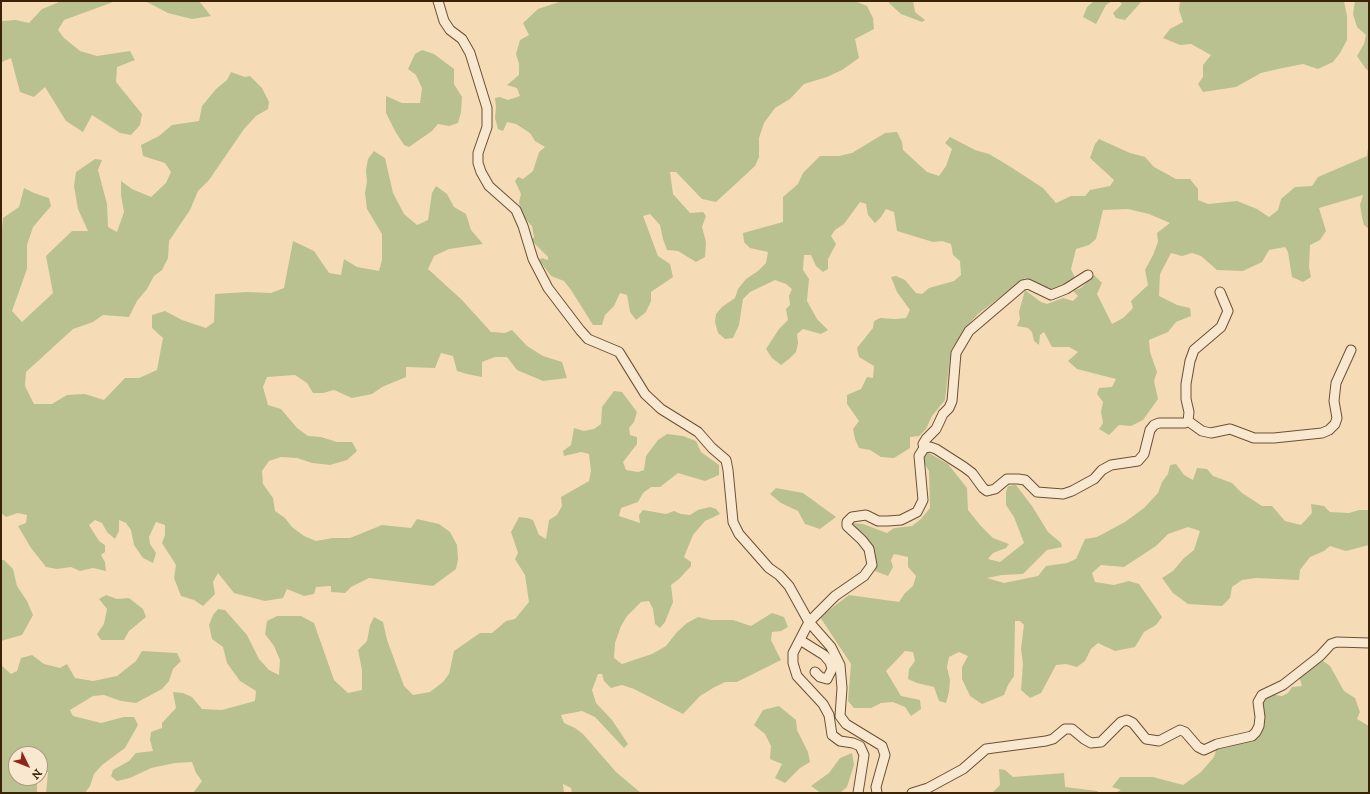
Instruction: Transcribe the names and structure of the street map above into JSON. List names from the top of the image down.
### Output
{
  "north": "bottom right"
}
